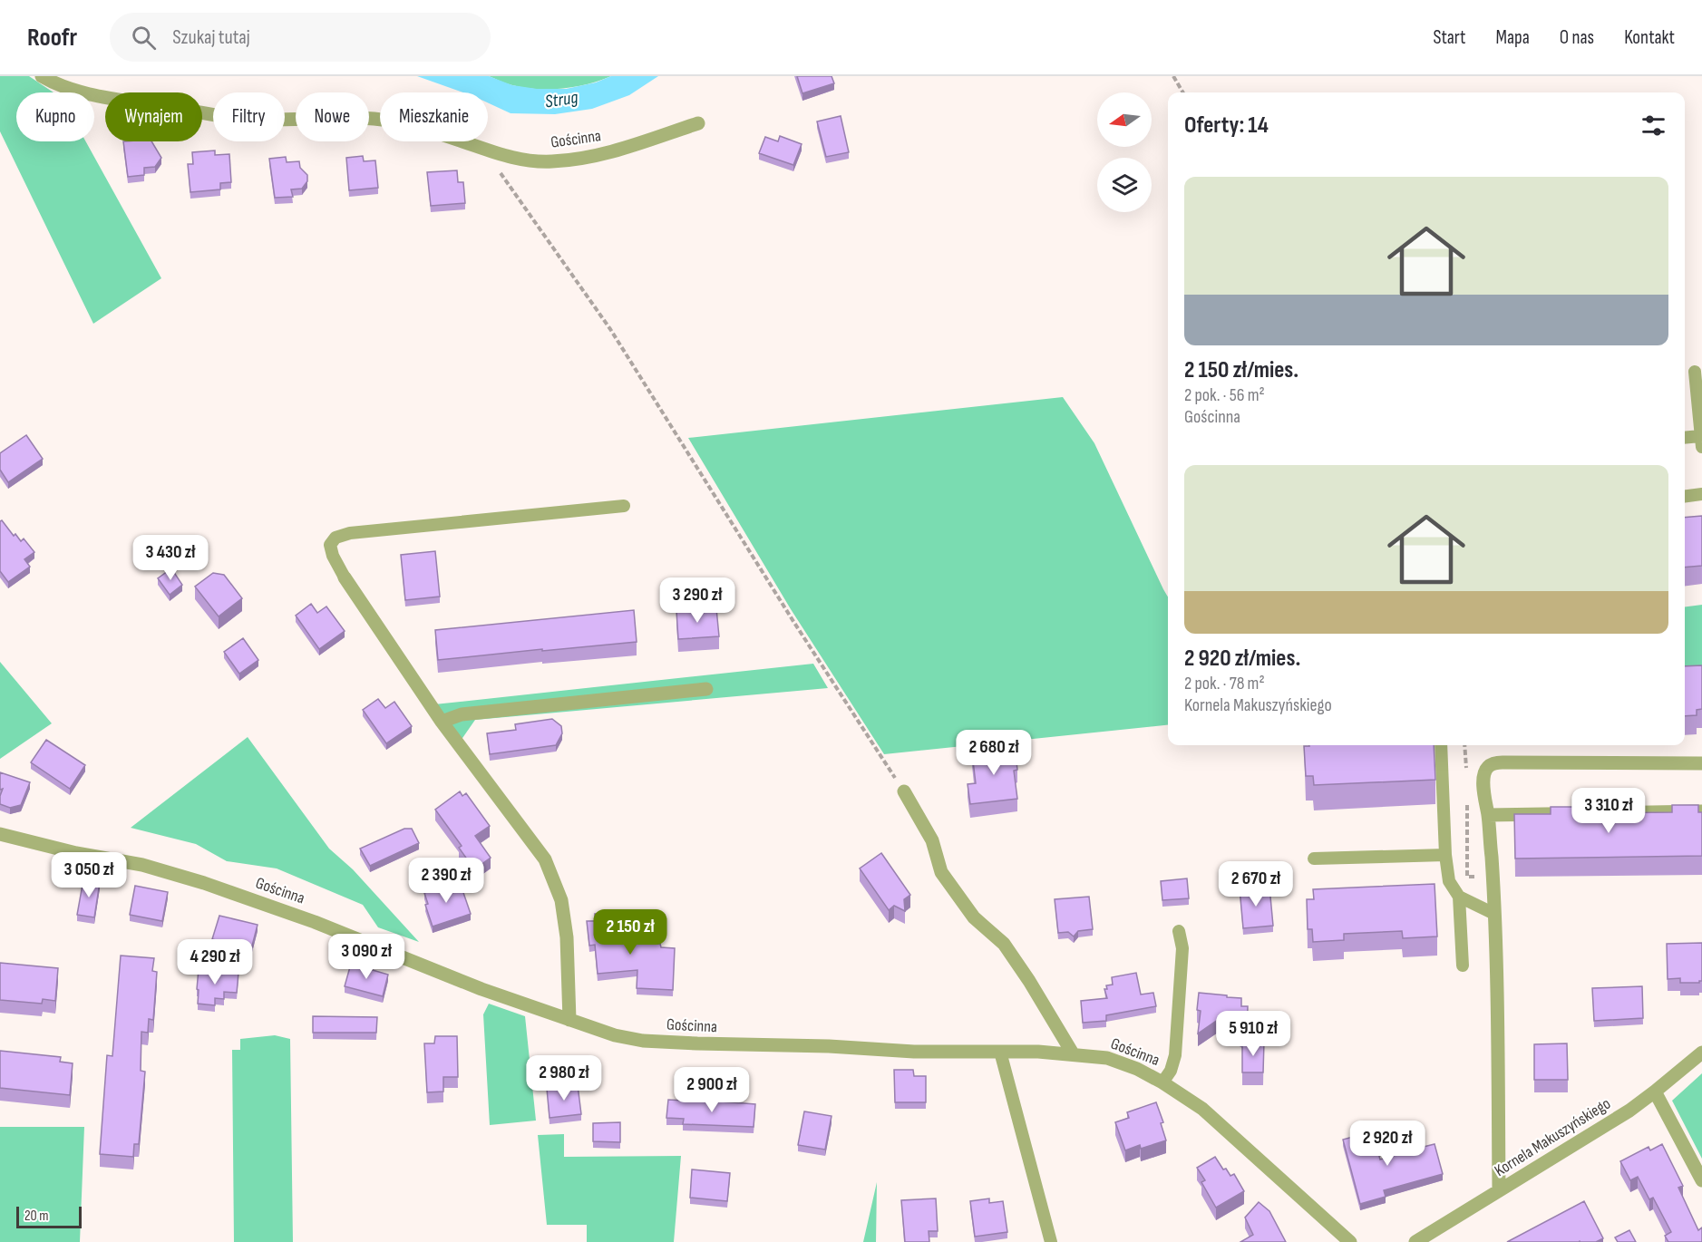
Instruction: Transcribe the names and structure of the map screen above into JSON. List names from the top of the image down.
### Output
{
  "streets": {
    "street": ["Gościnna", "Kornela Makuszyńskiego"]
  },
  "water": ["Strug"],
  "scale_bar": "20 m",
  "north": "left",
  "page": {
    "header": "Roofr",
    "search": "Szukaj tutaj",
    "nav": [
      "Start",
      "Mapa",
      "O nas",
      "Kontakt"
    ],
    "chip": [
      "Kupno",
      "Wynajem",
      "Filtry",
      "Nowe",
      "Mieszkanie"
    ],
    "heading": "Oferty: 14",
    "list": [
      {
        "name": "2 150 zł/mies.",
        "note": "2 pok. · 56 m² · Gościnna"
      },
      {
        "name": "2 920 zł/mies.",
        "note": "2 pok. · 78 m² · Kornela Makuszyńskiego"
      }
    ],
    "price": [
      "3 430 zł",
      "3 290 zł",
      "2 680 zł",
      "3 310 zł",
      "3 050 zł",
      "2 390 zł",
      "2 670 zł",
      "2 150 zł",
      "3 090 zł",
      "4 290 zł",
      "5 910 zł",
      "2 980 zł",
      "2 900 zł",
      "2 920 zł"
    ],
    "scale": "20 m"
  }
}
